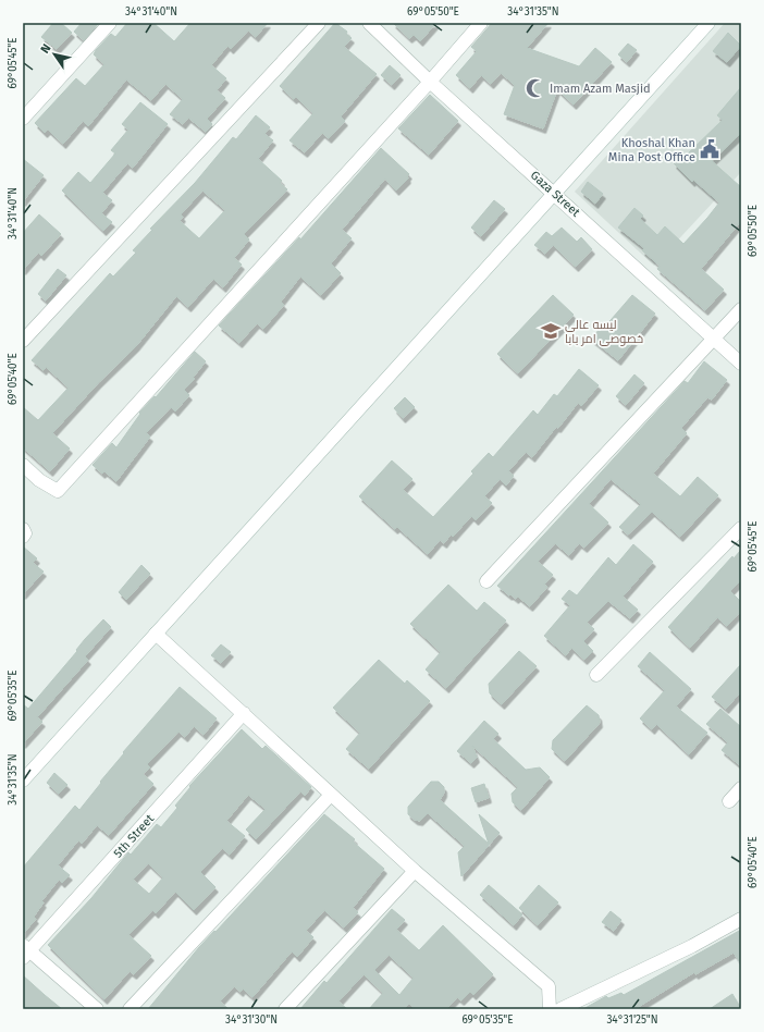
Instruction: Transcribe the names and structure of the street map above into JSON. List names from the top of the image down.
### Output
{
  "streets": {
    "street": ["Gaza Street", "5th Street"]
  },
  "places": {
    "mosque": ["Imam Azam Masjid"],
    "public building": ["Khoshal Khan Mina Post Office"],
    "school or university": ["لیسه عالی خصوصی امر بابا"]
  },
  "north": "top left",
  "coordinates": [
    "34°31'40\"N",
    "69°05'50\"E",
    "34°31'35\"N",
    "69°05'45\"E",
    "69°05'40\"E",
    "69°05'35\"E",
    "34°31'30\"N",
    "34°31'25\"N"
  ]
}
